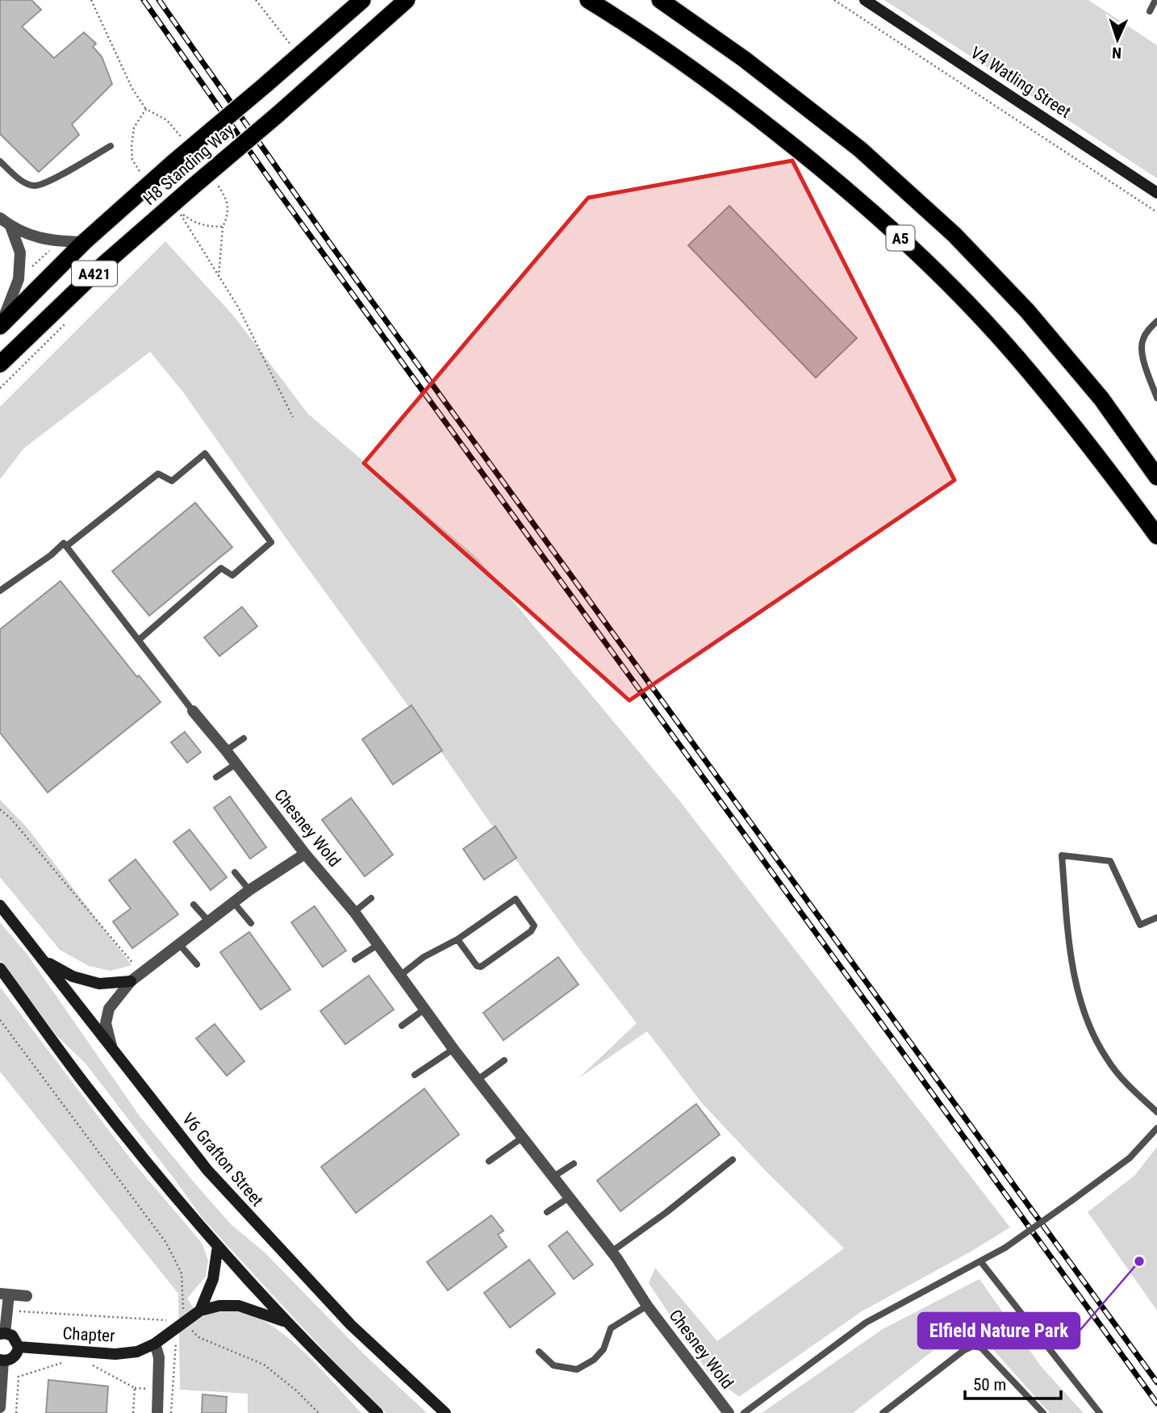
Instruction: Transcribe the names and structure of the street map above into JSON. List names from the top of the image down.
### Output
{
  "streets": {
    "highway": ["H8 Standing Way", "A5", "A421"],
    "street": [
      "V4 Watling Street",
      "Chesney Wold",
      "V6 Grafton Street",
      "Chapter"
    ]
  },
  "places": ["Elfield Nature Park"],
  "scale_bar": "50 m",
  "north": "bottom"
}
